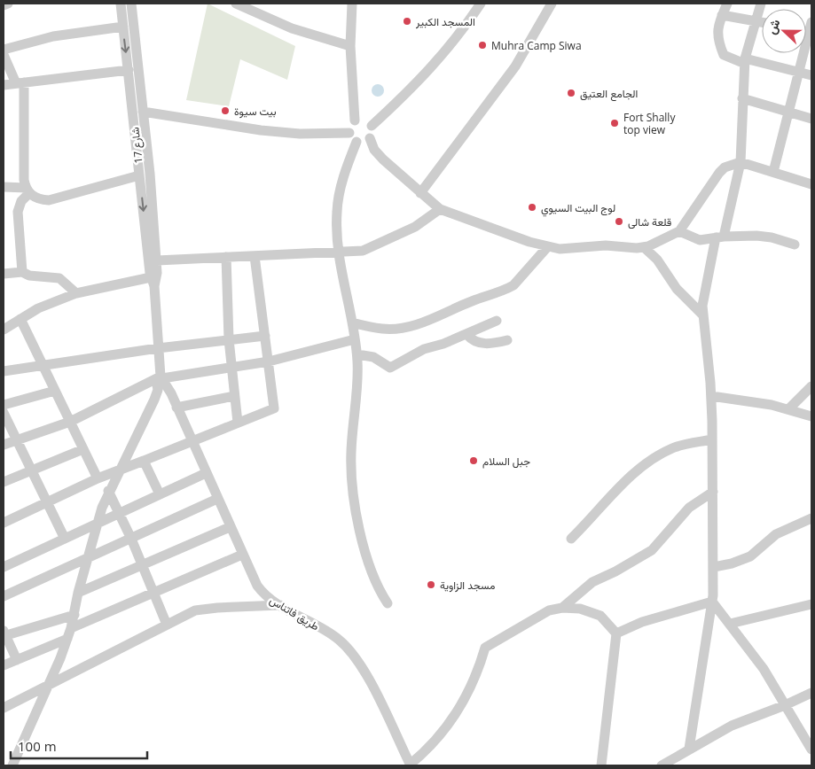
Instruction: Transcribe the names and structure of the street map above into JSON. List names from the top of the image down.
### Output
{
  "streets": {
    "street": ["شارع 17", "طريق فاتناس"]
  },
  "crossings": [
    ["شارع 17", "طريق فاتناس"]
  ],
  "places": [
    "المسجد الكبير",
    "Muhra Camp Siwa",
    "الجامع العتيق",
    "بيت سيوة",
    "Fort Shally top view",
    "لوج البيت السيوي",
    "قلعة شالى",
    "جبل السلام",
    "مسجد الزاوية"
  ],
  "scale_bar": "100 m",
  "north": "left"
}
